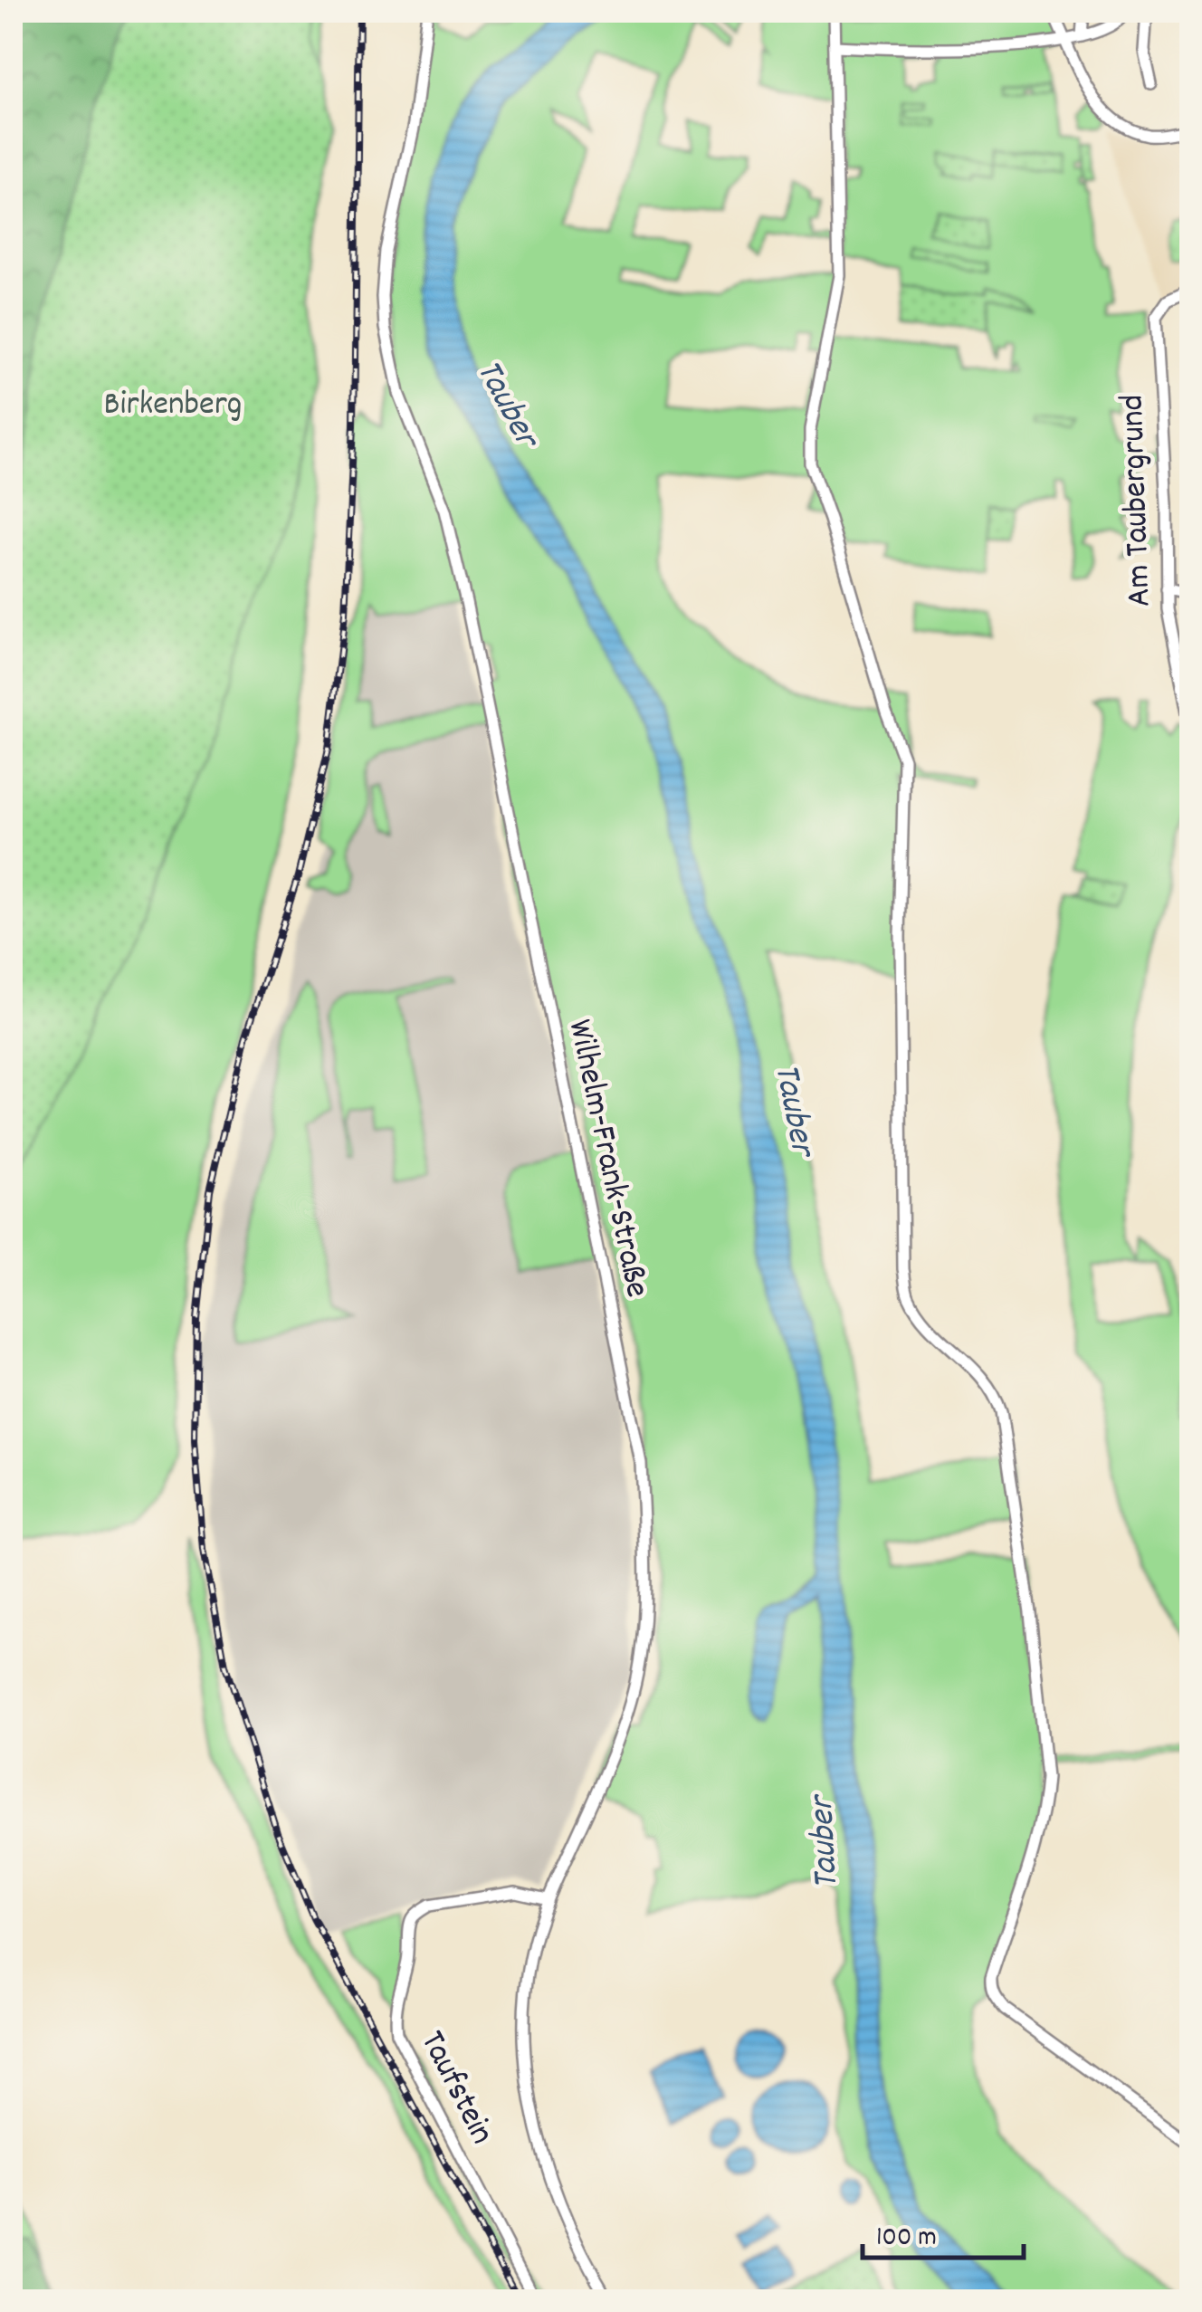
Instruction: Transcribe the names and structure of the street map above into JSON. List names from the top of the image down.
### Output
{
  "streets": {
    "street": ["Am Taubergrund", "Wilhelm-Frank-Straße", "Taufstein"]
  },
  "crossings": [
    ["Wilhelm-Frank-Straße", "Taufstein"]
  ],
  "water": ["Tauber"],
  "parks": ["Birkenberg"],
  "scale_bar": "100 m"
}
